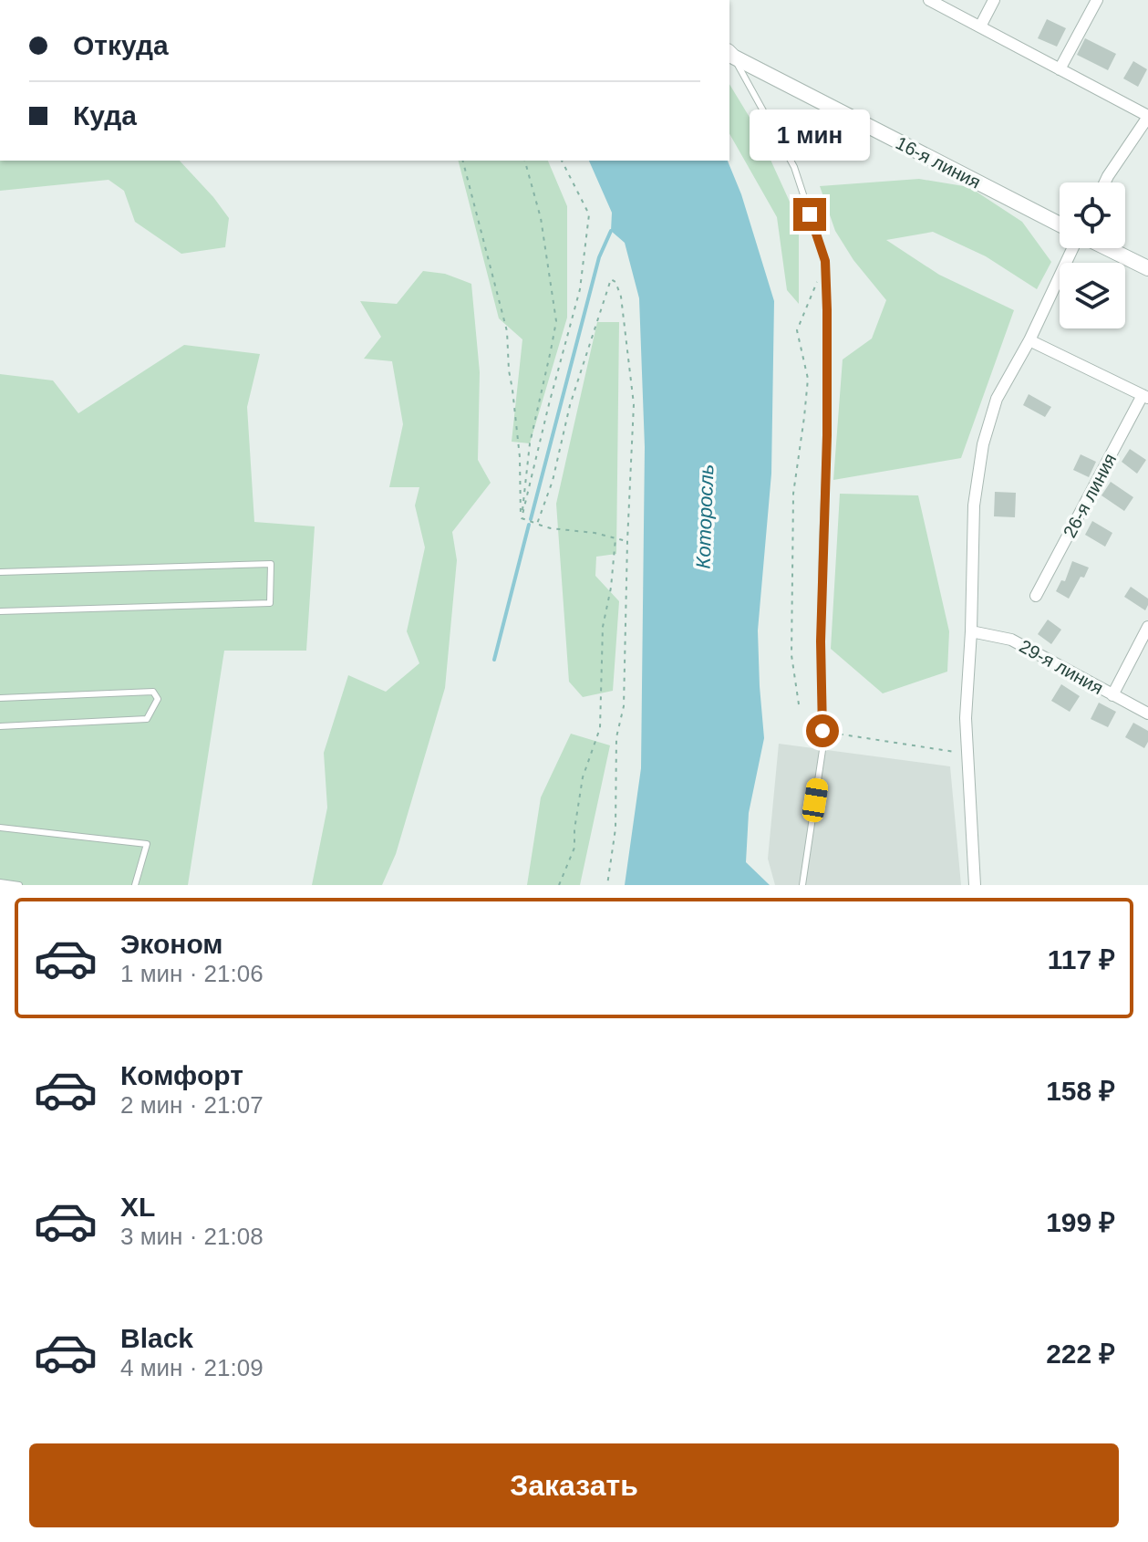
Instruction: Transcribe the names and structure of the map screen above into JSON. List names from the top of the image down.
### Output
{
  "streets": {
    "street": ["16-я линия", "26-я линия", "29-я линия"]
  },
  "water": ["Которосль"],
  "page": {
    "banner": ["Откуда", "Куда"],
    "bubble": "1 мин",
    "list": [
      {
        "name": "Эконом",
        "note": "1 мин · 21:06",
        "value": "117 ₽"
      },
      {
        "name": "Комфорт",
        "note": "2 мин · 21:07",
        "value": "158 ₽"
      },
      {
        "name": "XL",
        "note": "3 мин · 21:08",
        "value": "199 ₽"
      },
      {
        "name": "Black",
        "note": "4 мин · 21:09",
        "value": "222 ₽"
      }
    ],
    "buttons": "Заказать"
  }
}
